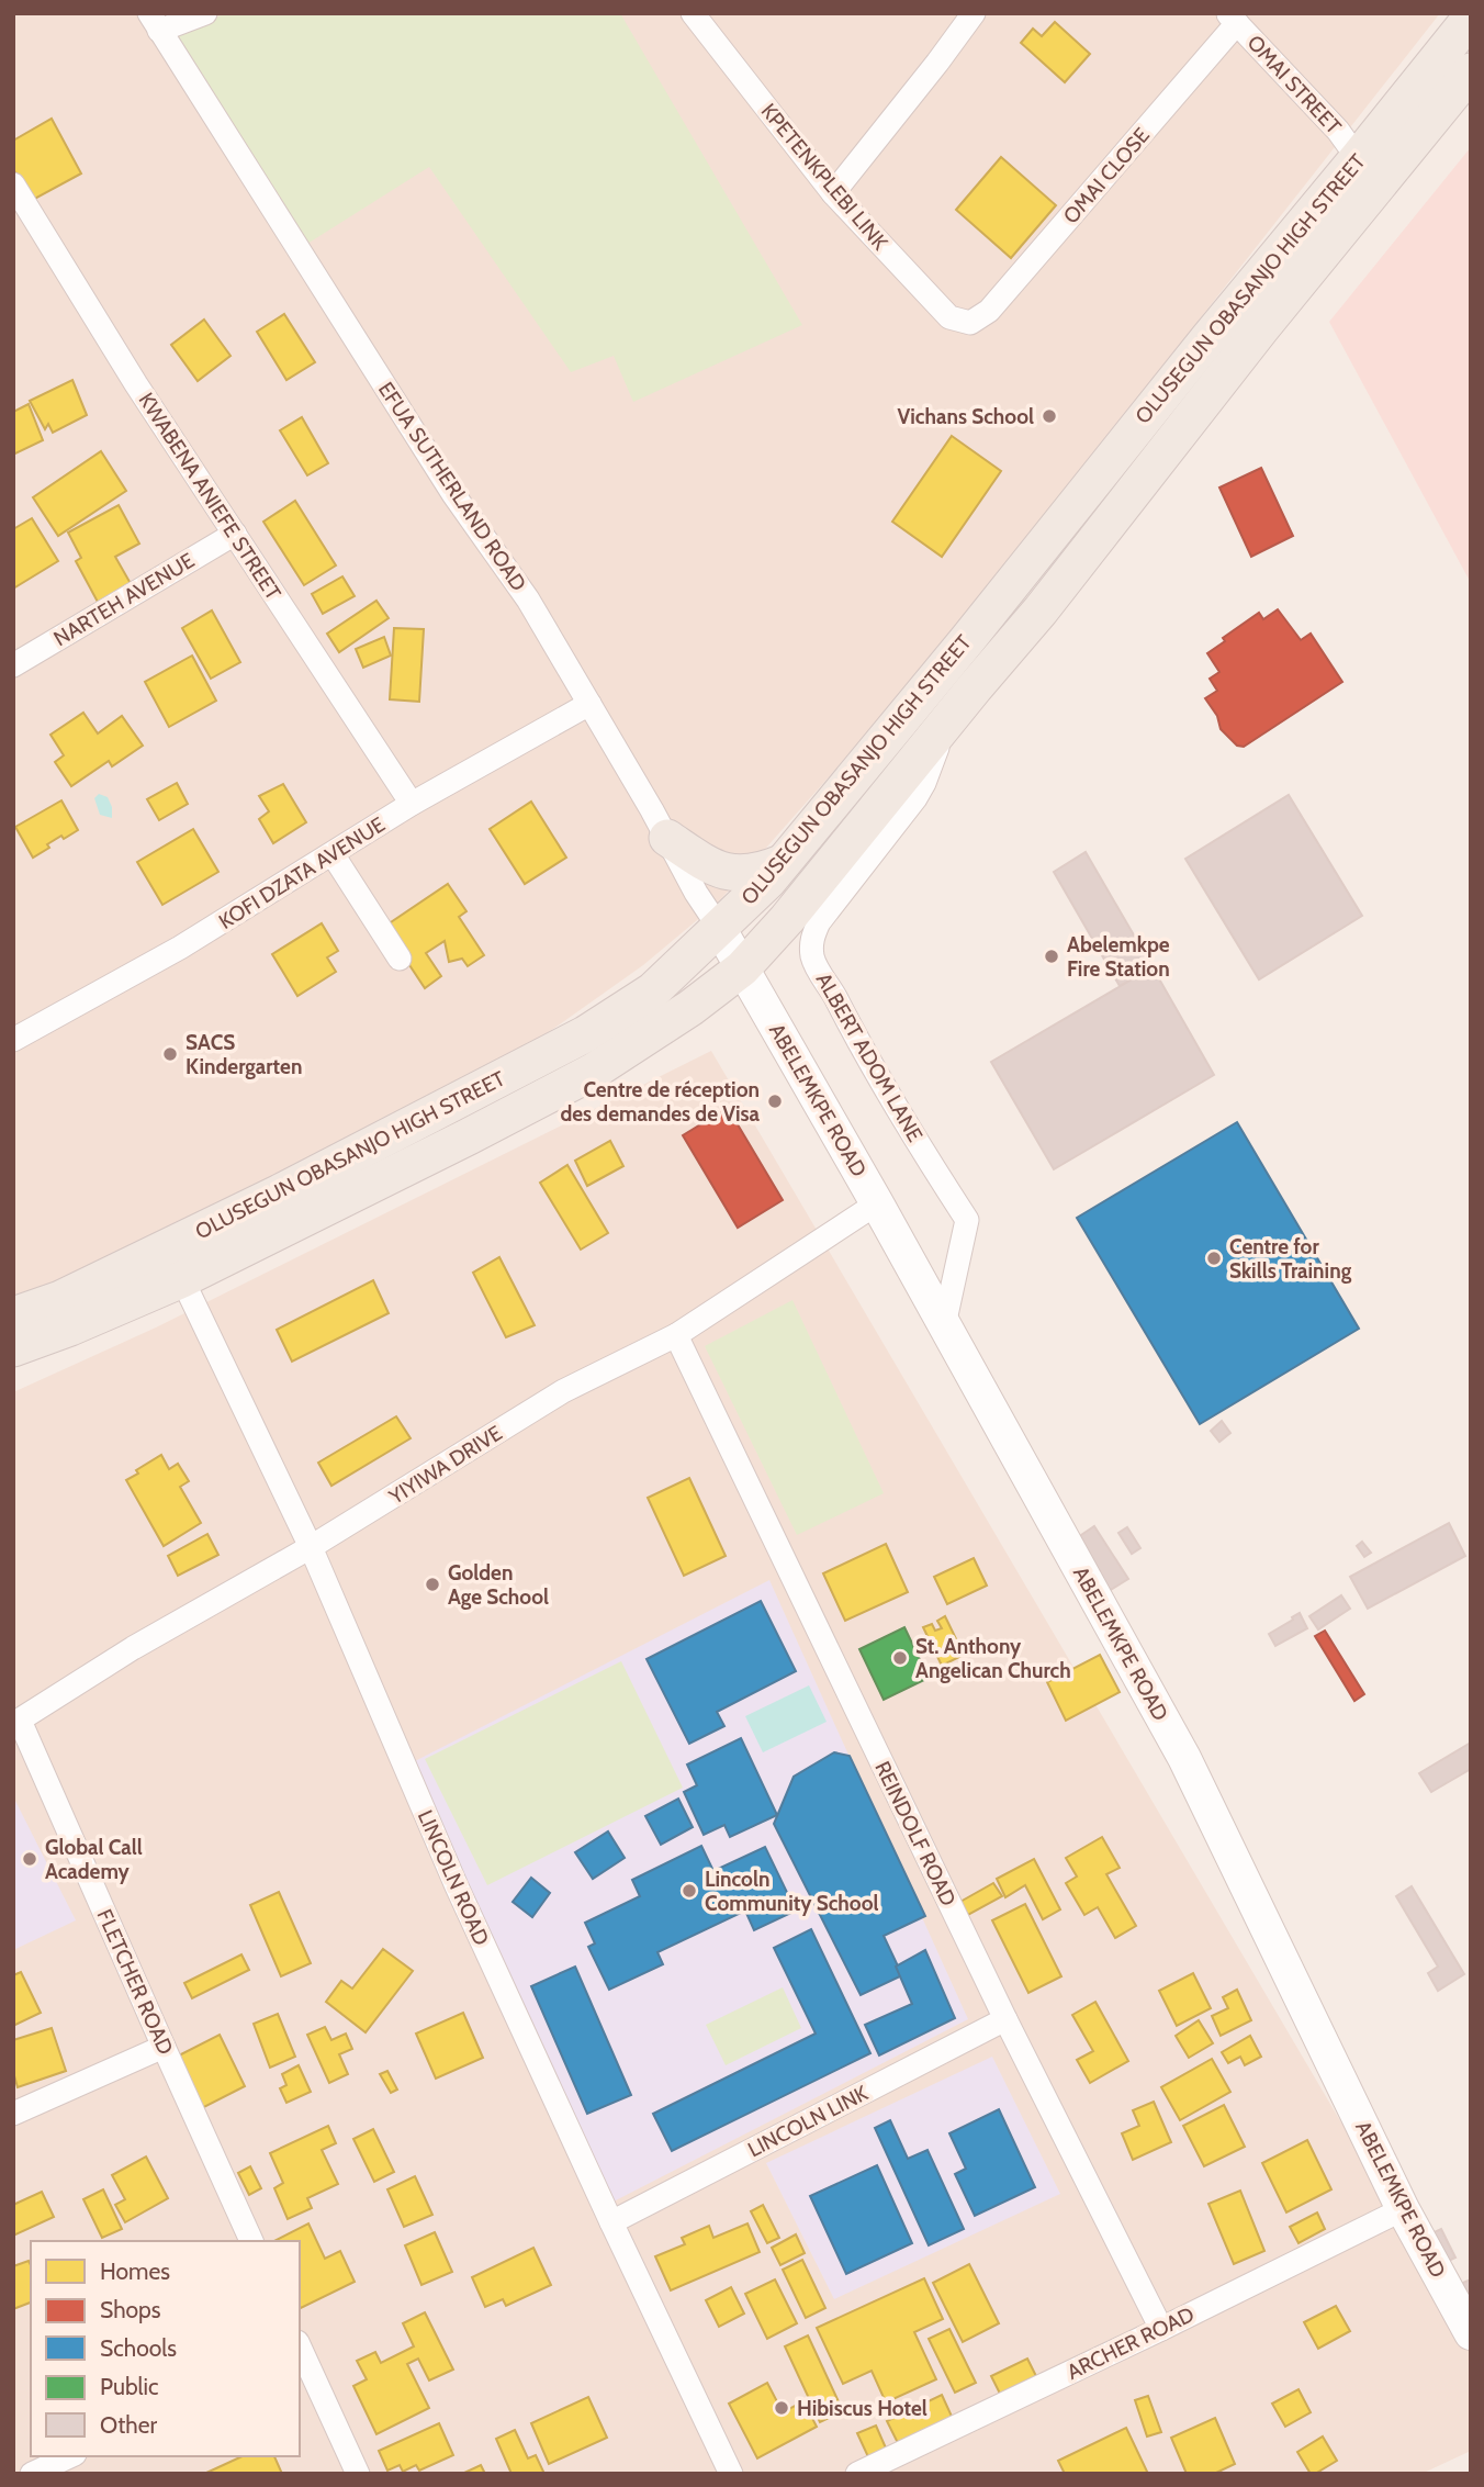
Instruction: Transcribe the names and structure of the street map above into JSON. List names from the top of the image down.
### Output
{
  "streets": {
    "main road": ["OLUSEGUN OBASANJO HIGH STREET"],
    "street": [
      "OMAI STREET",
      "OMAI CLOSE",
      "KPETENKPLEBI LINK",
      "EFUA SUTHERLAND ROAD",
      "KWABENA ANIEFE STREET",
      "NARTEH AVENUE",
      "KOFI DZATA AVENUE",
      "ALBERT ADOM LANE",
      "ABELEMKPE ROAD",
      "YIYIWA DRIVE",
      "REINDOLF ROAD",
      "LINCOLN ROAD",
      "FLETCHER ROAD",
      "LINCOLN LINK",
      "ARCHER ROAD"
    ]
  },
  "crossings": [
    ["OMAI STREET", "OMAI CLOSE"],
    ["OMAI STREET", "OLUSEGUN OBASANJO HIGH STREET"],
    ["OMAI CLOSE", "KPETENKPLEBI LINK"],
    ["OLUSEGUN OBASANJO HIGH STREET", "EFUA SUTHERLAND ROAD"],
    ["OLUSEGUN OBASANJO HIGH STREET", "ALBERT ADOM LANE"],
    ["OLUSEGUN OBASANJO HIGH STREET", "ABELEMKPE ROAD"],
    ["OLUSEGUN OBASANJO HIGH STREET", "LINCOLN ROAD"],
    ["EFUA SUTHERLAND ROAD", "KOFI DZATA AVENUE"],
    ["EFUA SUTHERLAND ROAD", "ABELEMKPE ROAD"],
    ["KWABENA ANIEFE STREET", "NARTEH AVENUE"],
    ["KWABENA ANIEFE STREET", "KOFI DZATA AVENUE"],
    ["ALBERT ADOM LANE", "ABELEMKPE ROAD"],
    ["ABELEMKPE ROAD", "YIYIWA DRIVE"],
    ["ABELEMKPE ROAD", "ARCHER ROAD"],
    ["YIYIWA DRIVE", "REINDOLF ROAD"],
    ["YIYIWA DRIVE", "LINCOLN ROAD"],
    ["YIYIWA DRIVE", "FLETCHER ROAD"],
    ["REINDOLF ROAD", "LINCOLN LINK"],
    ["REINDOLF ROAD", "ARCHER ROAD"],
    ["LINCOLN ROAD", "LINCOLN LINK"]
  ],
  "places": [
    "Vichans School",
    "Abelemkpe Fire Station",
    "SACS Kindergarten",
    "Centre de réception des demandes de Visa",
    "Centre for Skills Training",
    "Golden Age School",
    "St. Anthony Angelican Church",
    "Global Call Academy",
    "Lincoln Community School",
    "Hibiscus Hotel"
  ],
  "legend": [
    "Homes",
    "Shops",
    "Schools",
    "Public",
    "Other"
  ]
}
